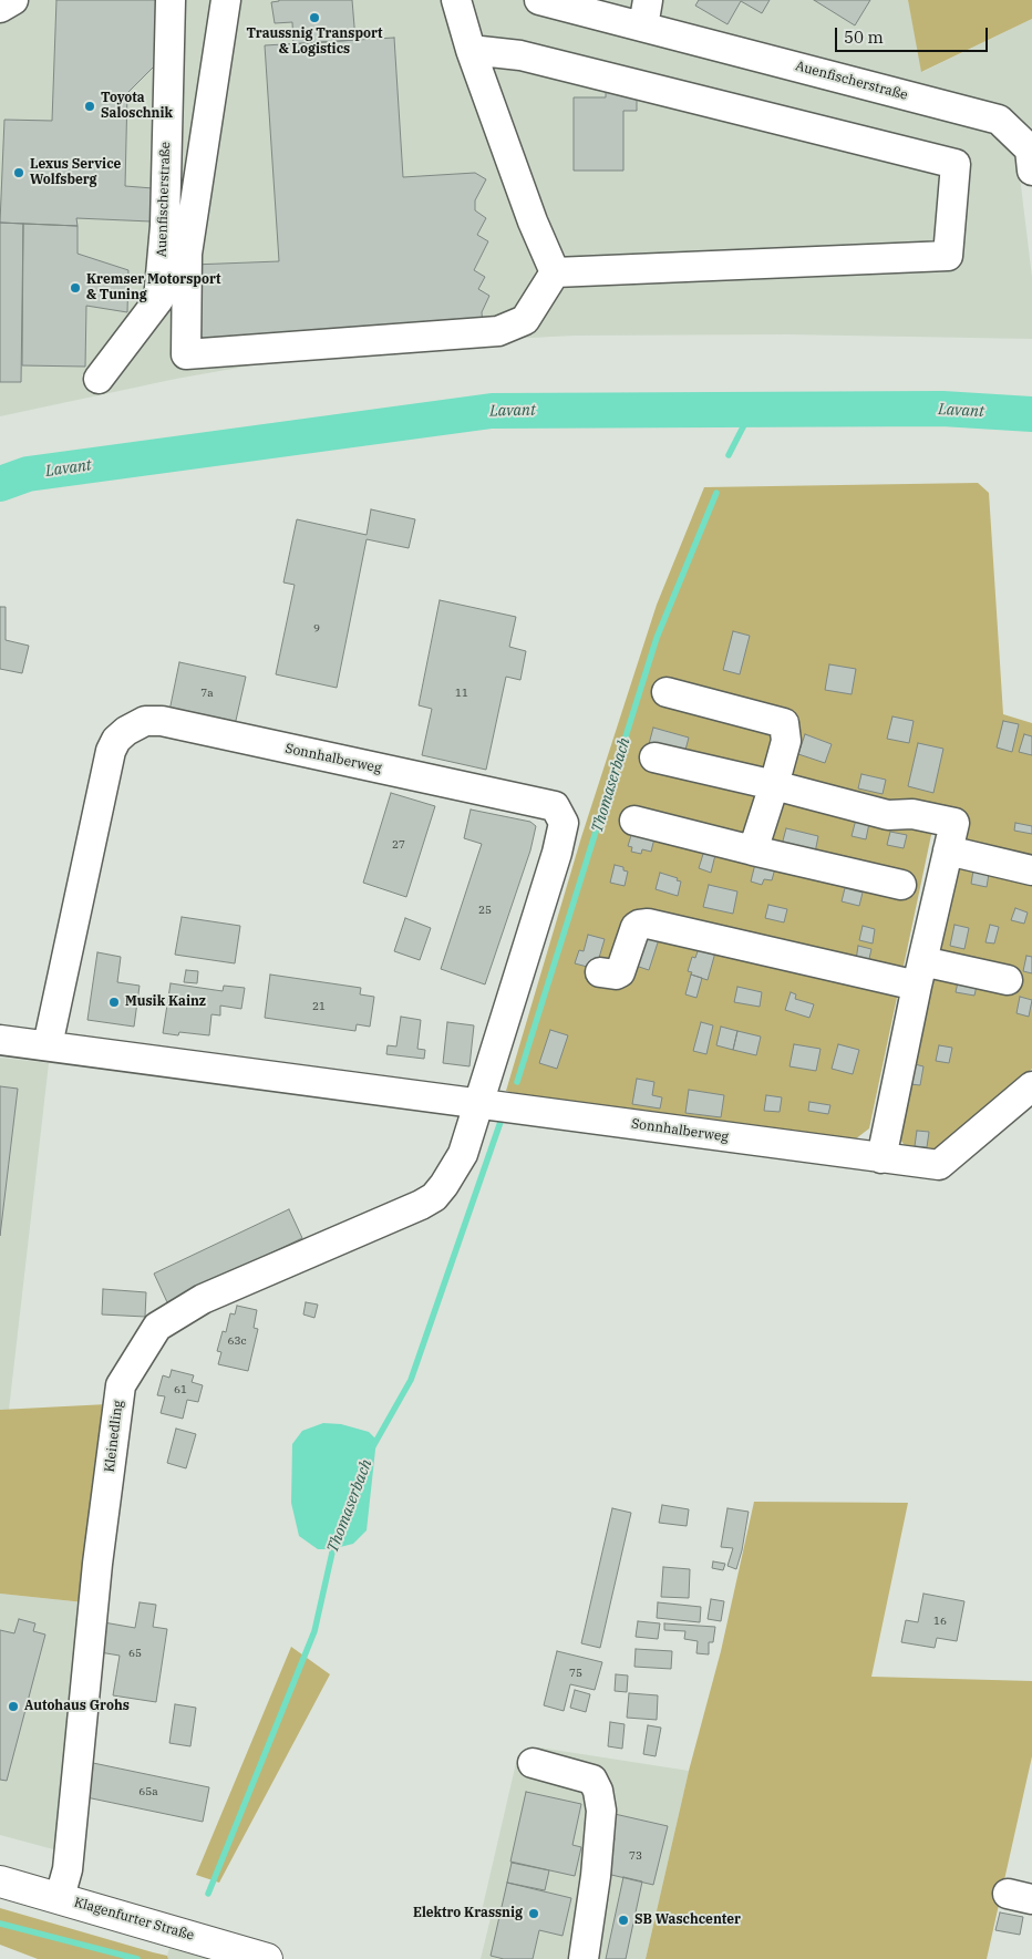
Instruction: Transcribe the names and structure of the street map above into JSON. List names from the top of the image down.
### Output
{
  "streets": {
    "main road": ["Klagenfurter Straße"],
    "street": ["Auenfischerstraße", "Sonnhalberweg", "Kleinedling"]
  },
  "crossings": [
    ["Sonnhalberweg", "Kleinedling"],
    ["Kleinedling", "Klagenfurter Straße"]
  ],
  "water": ["Lavant", "Thomaserbach"],
  "places": [
    "Traussnig Transport & Logistics",
    "Toyota Saloschnik",
    "Lexus Service Wolfsberg",
    "Kremser Motorsport & Tuning",
    "Musik Kainz",
    "Autohaus Grohs",
    "Elektro Krassnig",
    "SB Waschcenter"
  ],
  "house_numbers": [
    "9",
    "7a",
    "11",
    "27",
    "25",
    "21",
    "63c",
    "61",
    "16",
    "65",
    "75",
    "65a",
    "73"
  ],
  "scale_bar": "50 m"
}
